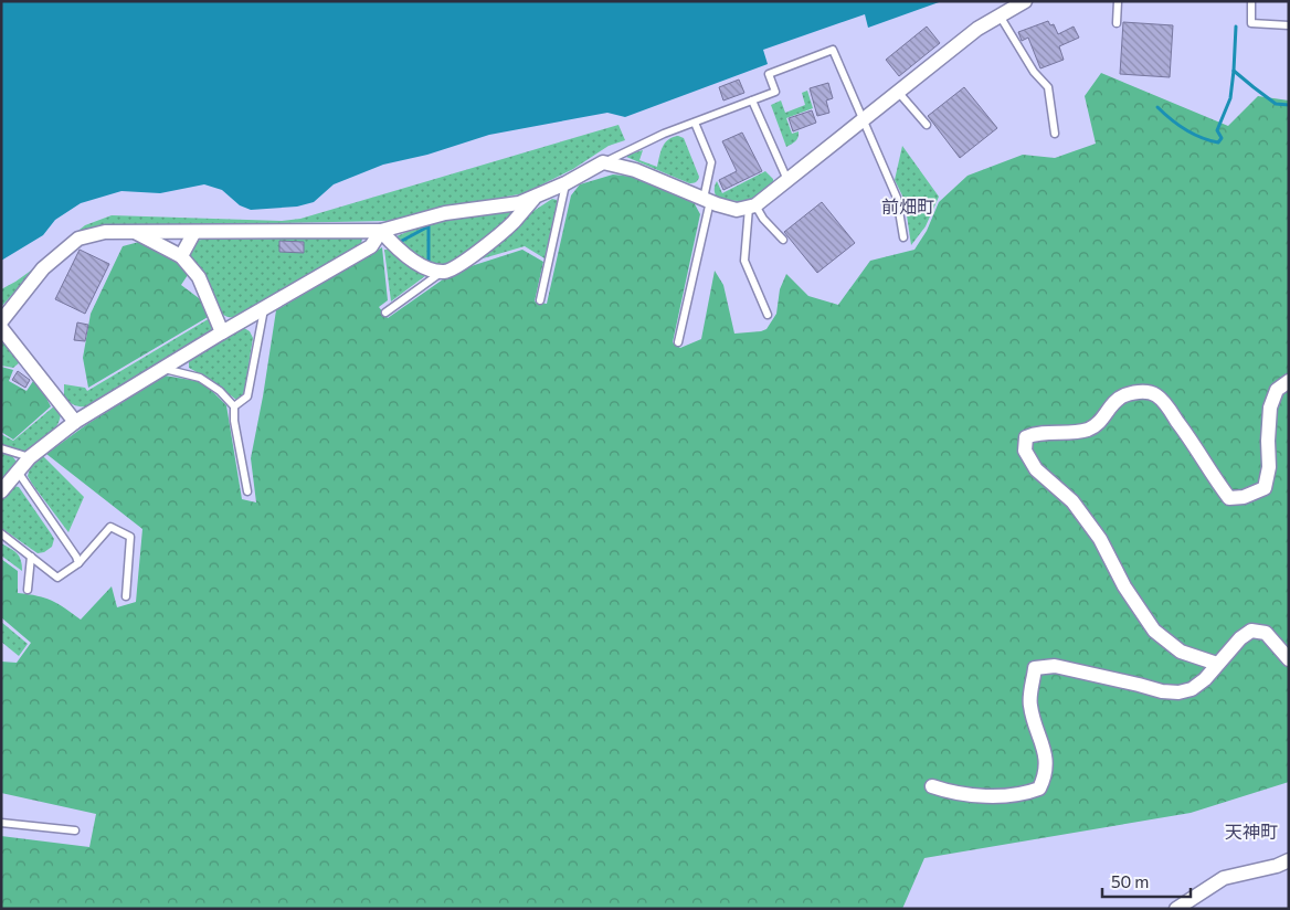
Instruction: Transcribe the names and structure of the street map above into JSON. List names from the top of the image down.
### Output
{
  "districts": ["前畑町", "天神町"],
  "scale_bar": "50 m"
}
